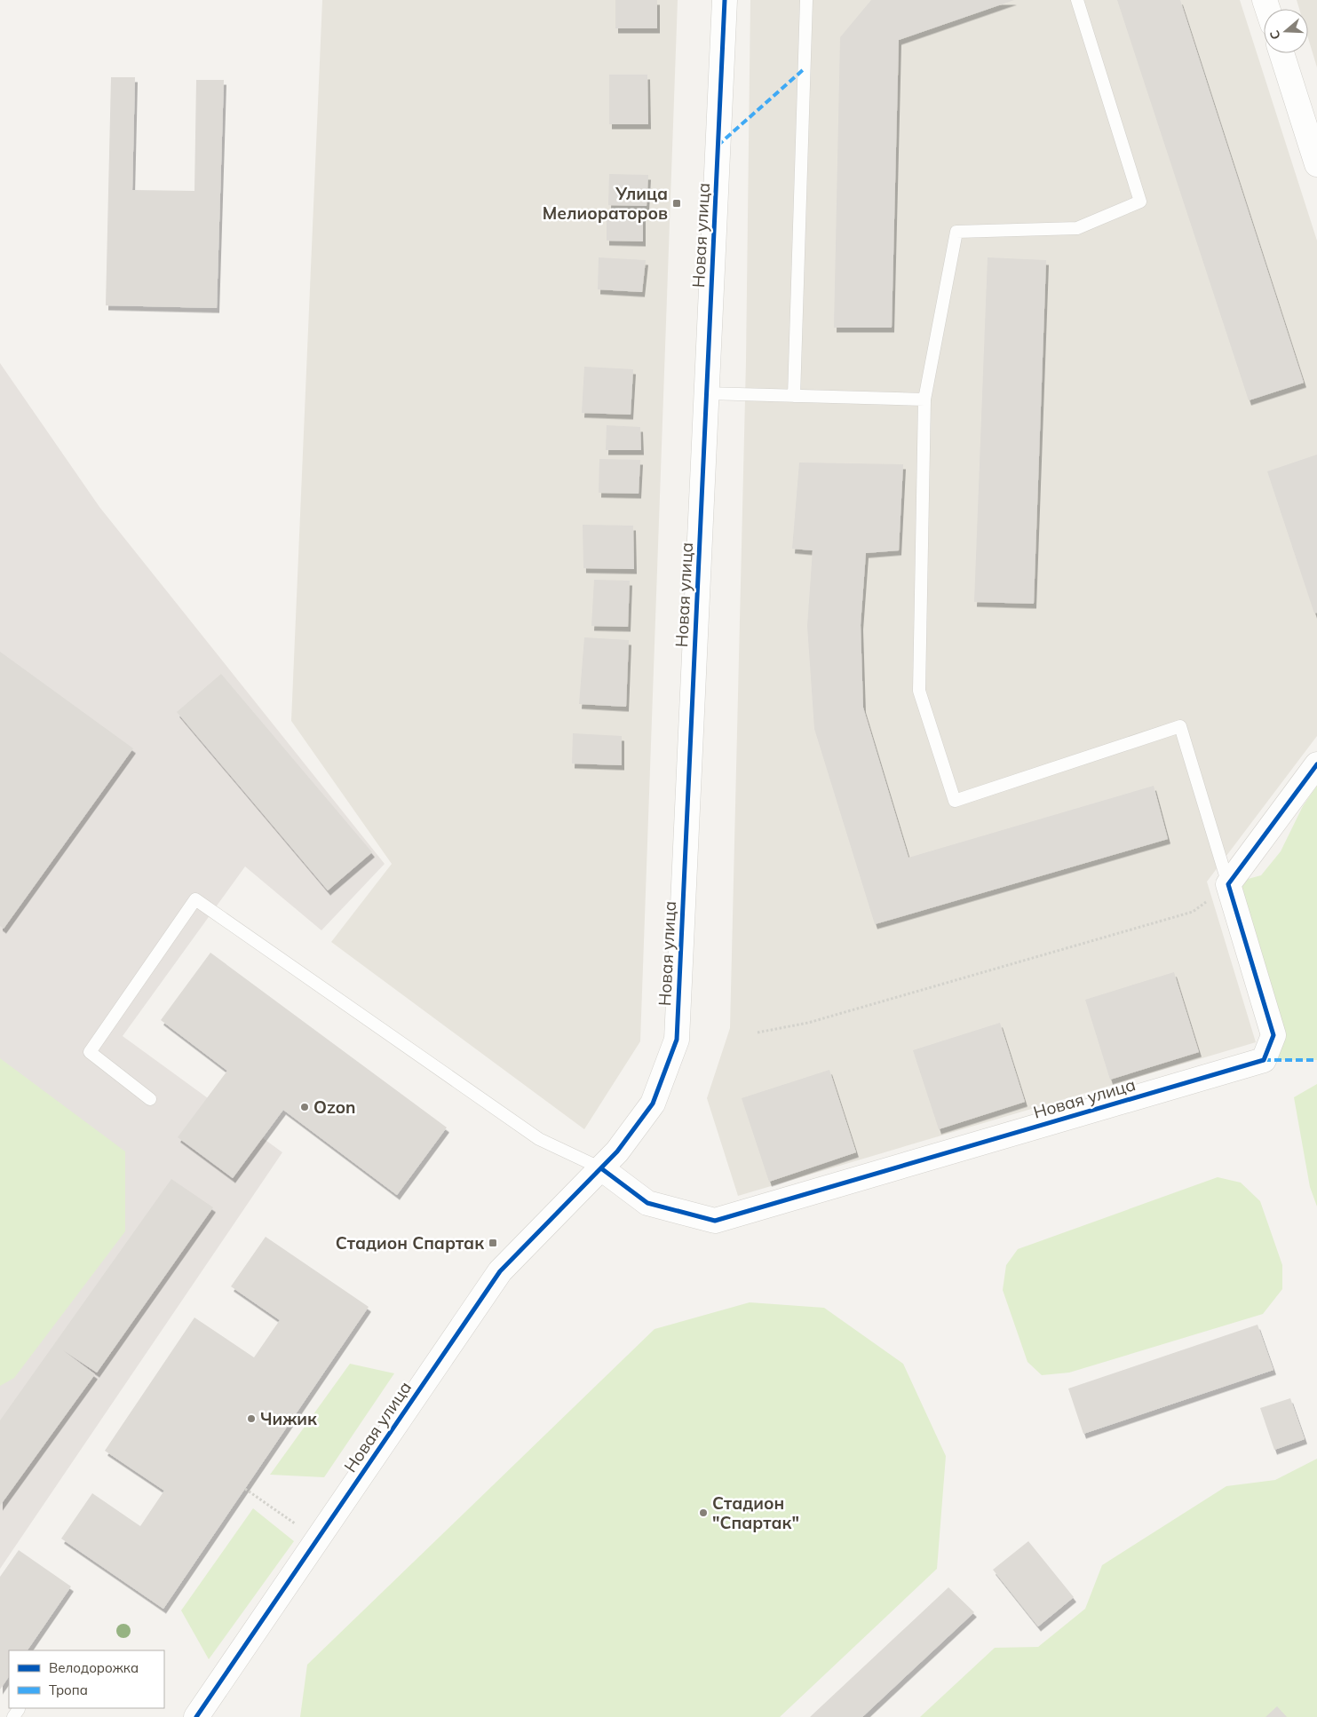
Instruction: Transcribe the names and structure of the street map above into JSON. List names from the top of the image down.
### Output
{
  "streets": {
    "street": ["Новая улица"]
  },
  "places": {
    "transit": ["Улица Мелиораторов", "Стадион Спартак"],
    "other": ["Ozon", "Чижик", "Стадион \"Спартак\""]
  },
  "legend": ["Велодорожка", "Тропа"],
  "north": "left"
}
